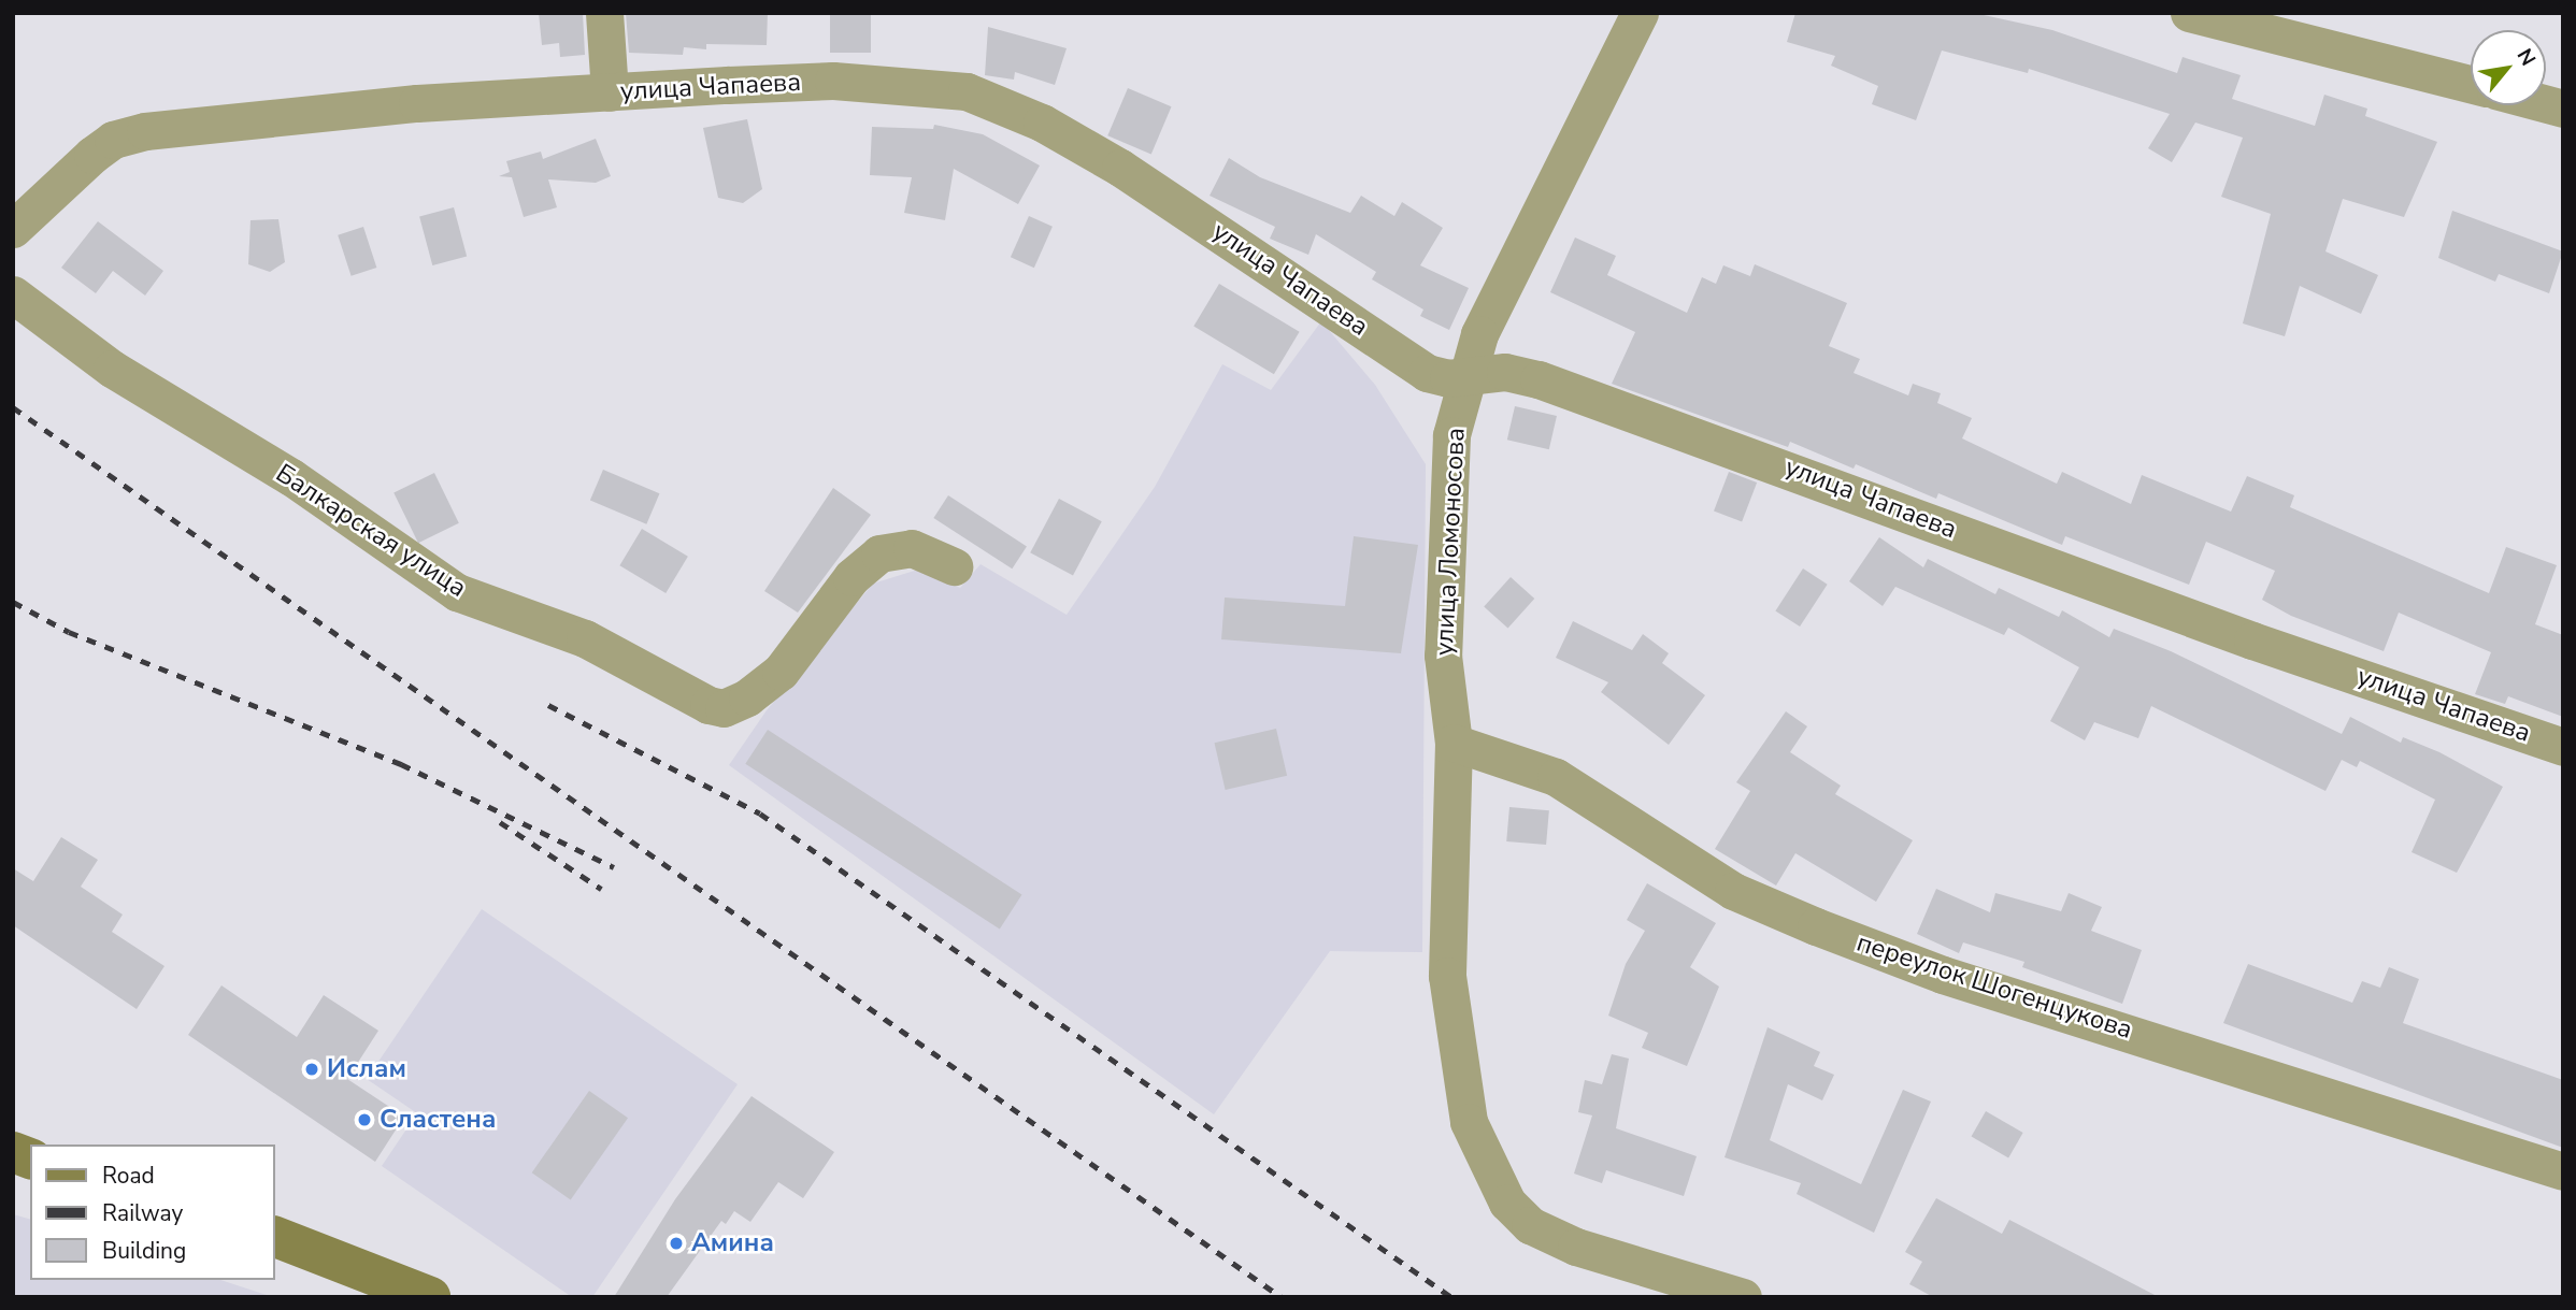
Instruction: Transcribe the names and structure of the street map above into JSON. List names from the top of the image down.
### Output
{
  "streets": {
    "street": [
      "улица Чапаева",
      "Балкарская улица",
      "улица Ломоносова",
      "переулок Шогенцукова"
    ]
  },
  "crossings": [
    ["улица Чапаева", "улица Ломоносова"],
    ["улица Ломоносова", "переулок Шогенцукова"]
  ],
  "places": ["Ислам", "Сластена", "Амина"],
  "legend": ["Road", "Railway", "Building"],
  "north": "top right"
}
